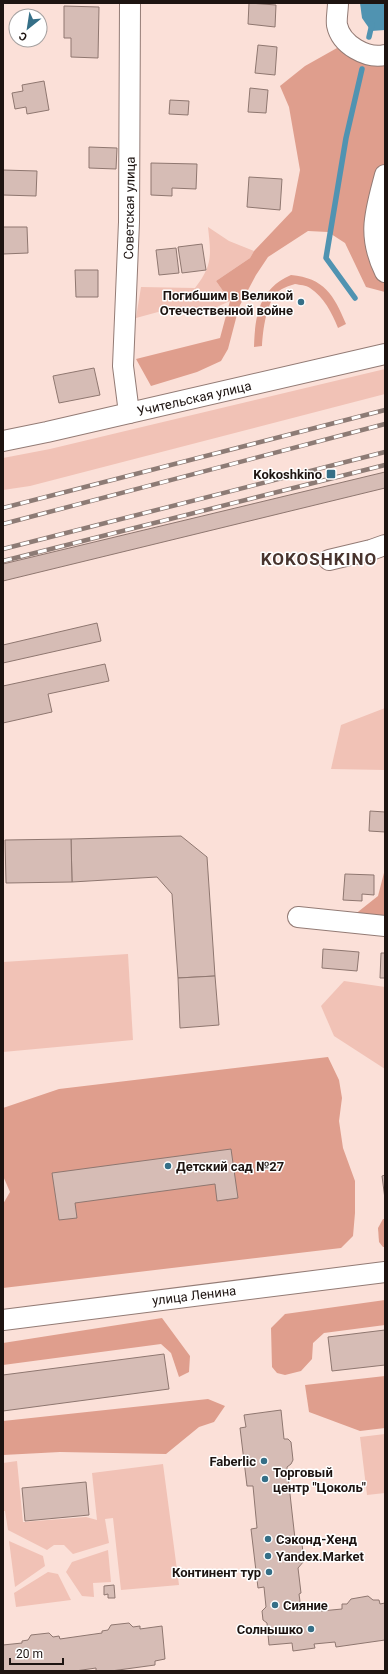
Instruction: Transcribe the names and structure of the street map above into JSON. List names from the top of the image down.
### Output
{
  "streets": {
    "street": ["Советская улица", "Учительская улица", "улица Ленина"]
  },
  "crossings": [
    ["Советская улица", "Учительская улица"]
  ],
  "districts": ["KOKOSHKINO"],
  "places": {
    "other": [
      "Погибшим в Великой Отечественной войне",
      "Детский сад №27",
      "Faberlic",
      "Торговый центр \"Цоколь\"",
      "Сэконд-Хенд",
      "Yandex.Market",
      "Континент тур",
      "Сияние",
      "Солнышко"
    ],
    "transit": ["Kokoshkino"]
  },
  "scale_bar": "20 m",
  "north": "bottom left"
}
